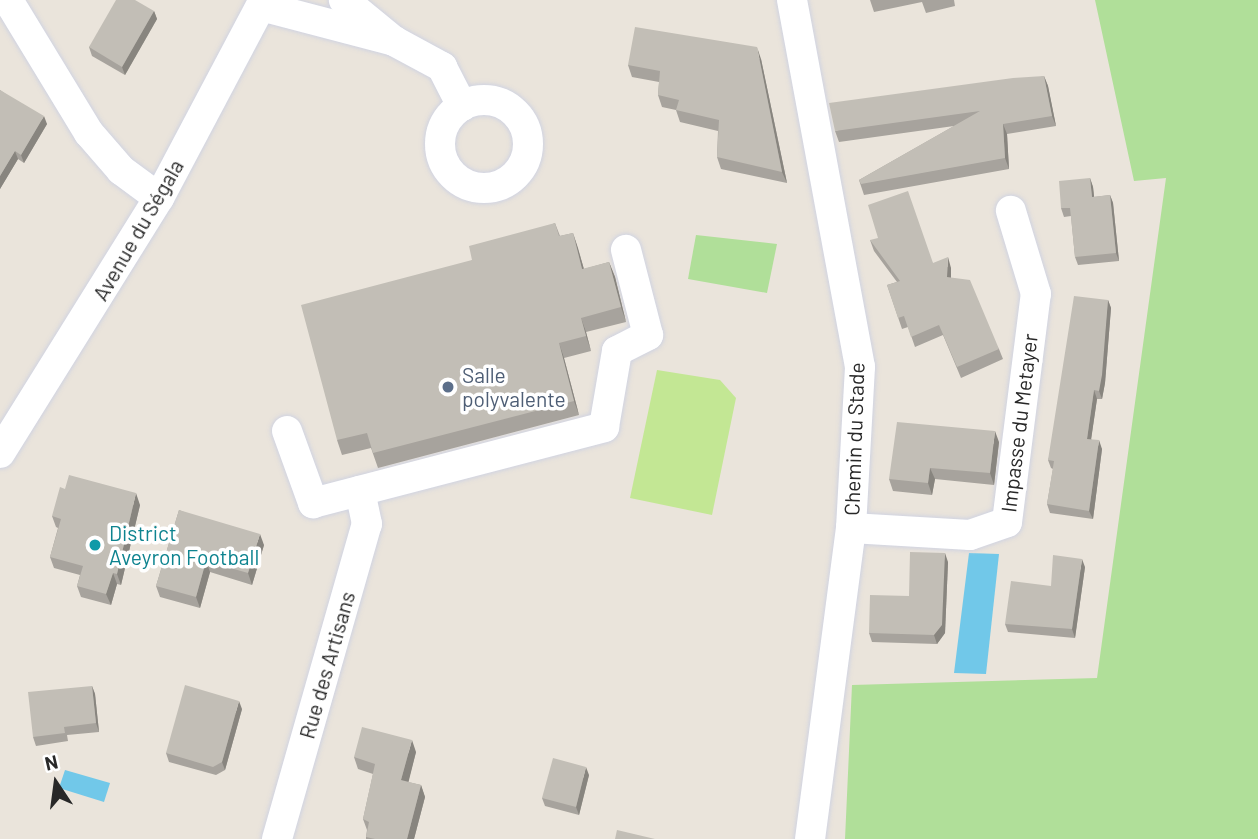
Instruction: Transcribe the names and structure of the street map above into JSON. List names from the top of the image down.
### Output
{
  "streets": {
    "street": [
      "Avenue du Ségala",
      "Impasse du Metayer",
      "Chemin du Stade",
      "Rue des Artisans"
    ]
  },
  "crossings": [
    ["Impasse du Metayer", "Chemin du Stade"]
  ],
  "places": ["Salle polyvalente", "District Aveyron Football"],
  "north": "top"
}
